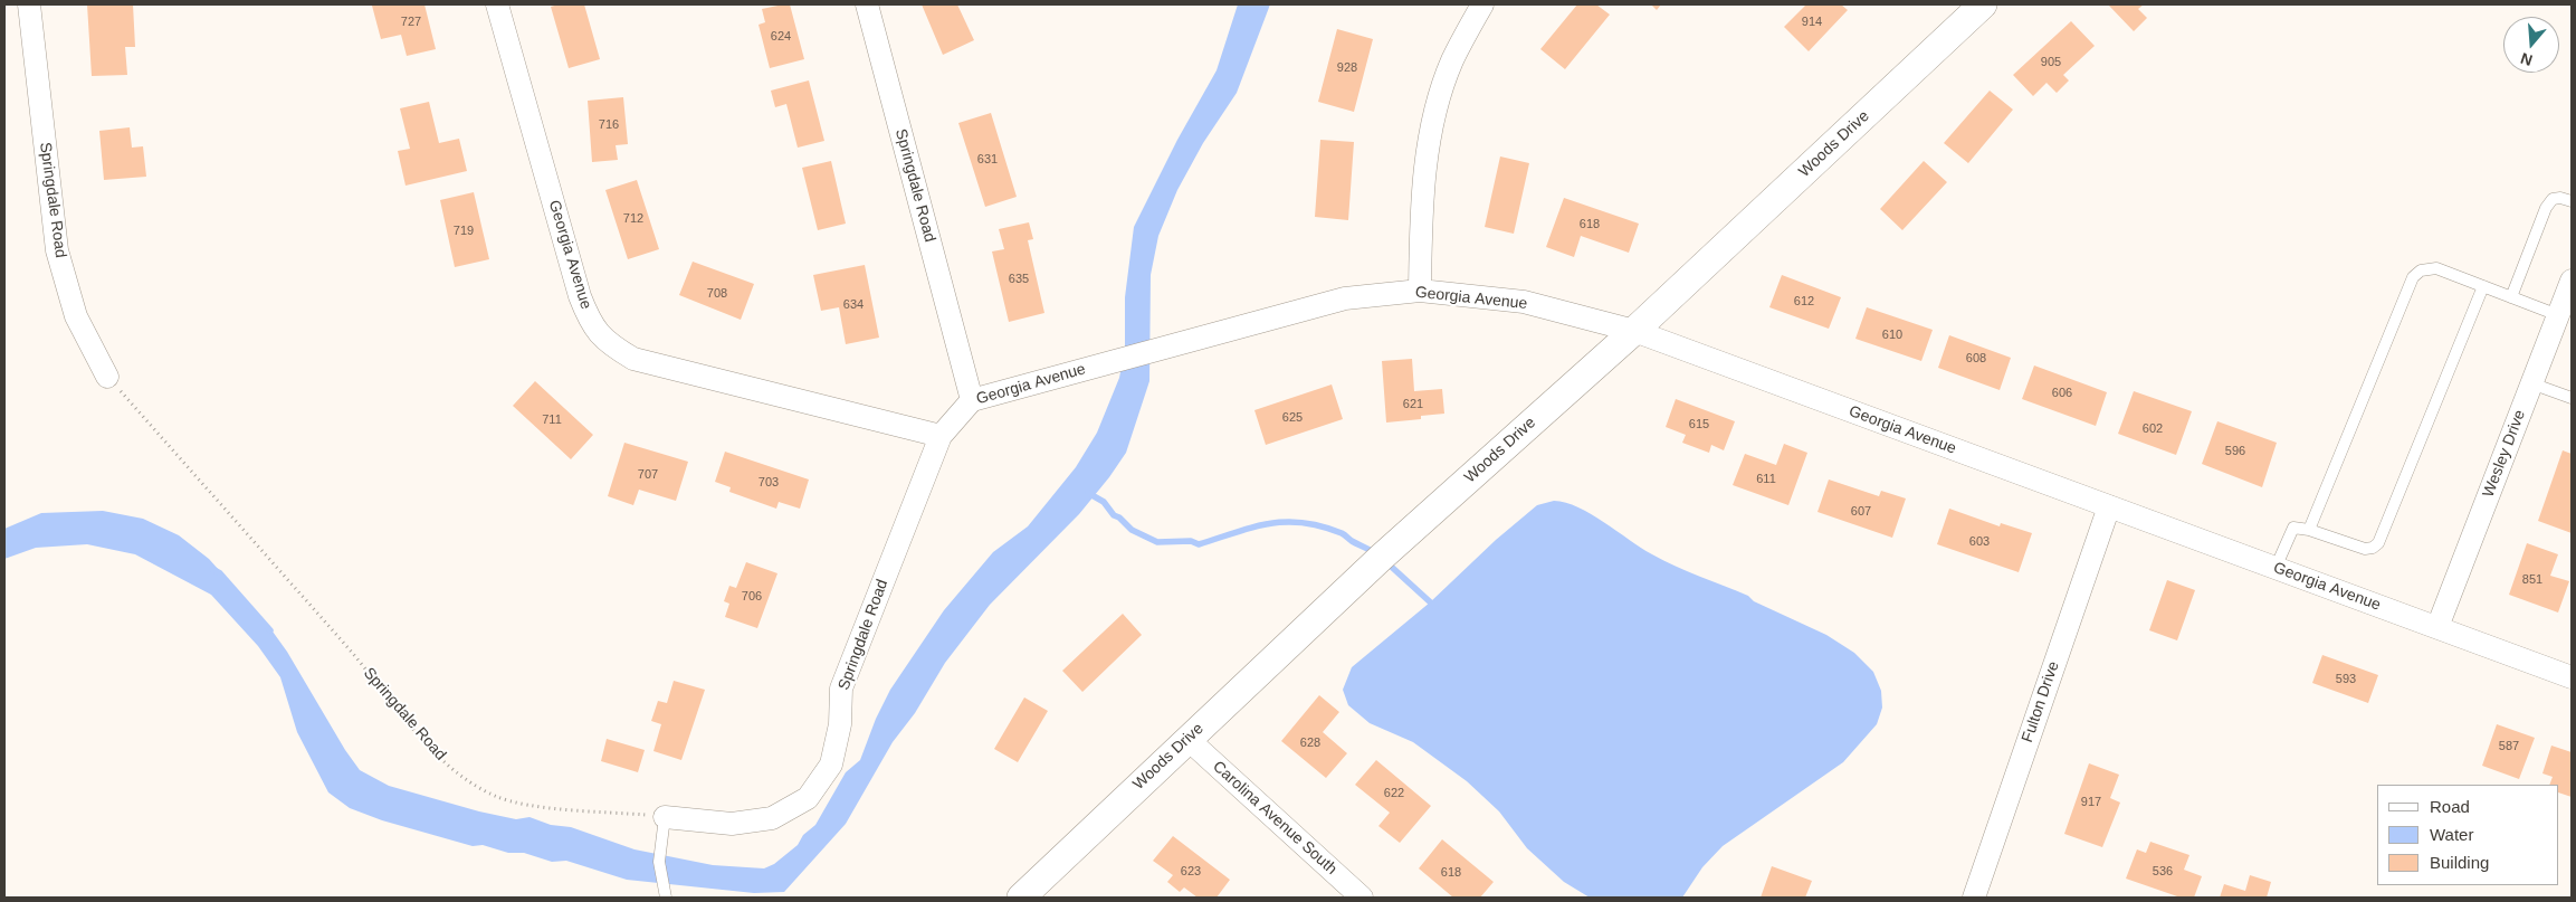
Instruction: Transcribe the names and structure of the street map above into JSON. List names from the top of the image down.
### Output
{
  "streets": {
    "street": [
      "Woods Drive",
      "Springdale Road",
      "Georgia Avenue",
      "Wesley Drive",
      "Fulton Drive",
      "Carolina Avenue South"
    ]
  },
  "crossings": [
    ["Woods Drive", "Georgia Avenue"],
    ["Woods Drive", "Carolina Avenue South"],
    ["Springdale Road", "Georgia Avenue"],
    ["Georgia Avenue", "Wesley Drive"],
    ["Georgia Avenue", "Fulton Drive"]
  ],
  "house_numbers": [
    "727",
    "914",
    "624",
    "905",
    "928",
    "716",
    "631",
    "712",
    "618",
    "719",
    "635",
    "708",
    "612",
    "634",
    "610",
    "608",
    "606",
    "621",
    "625",
    "711",
    "615",
    "602",
    "596",
    "707",
    "611",
    "703",
    "607",
    "603",
    "851",
    "706",
    "593",
    "628",
    "587",
    "622",
    "917",
    "623",
    "536",
    "618"
  ],
  "legend": ["Road", "Water", "Building"],
  "north": "bottom"
}
